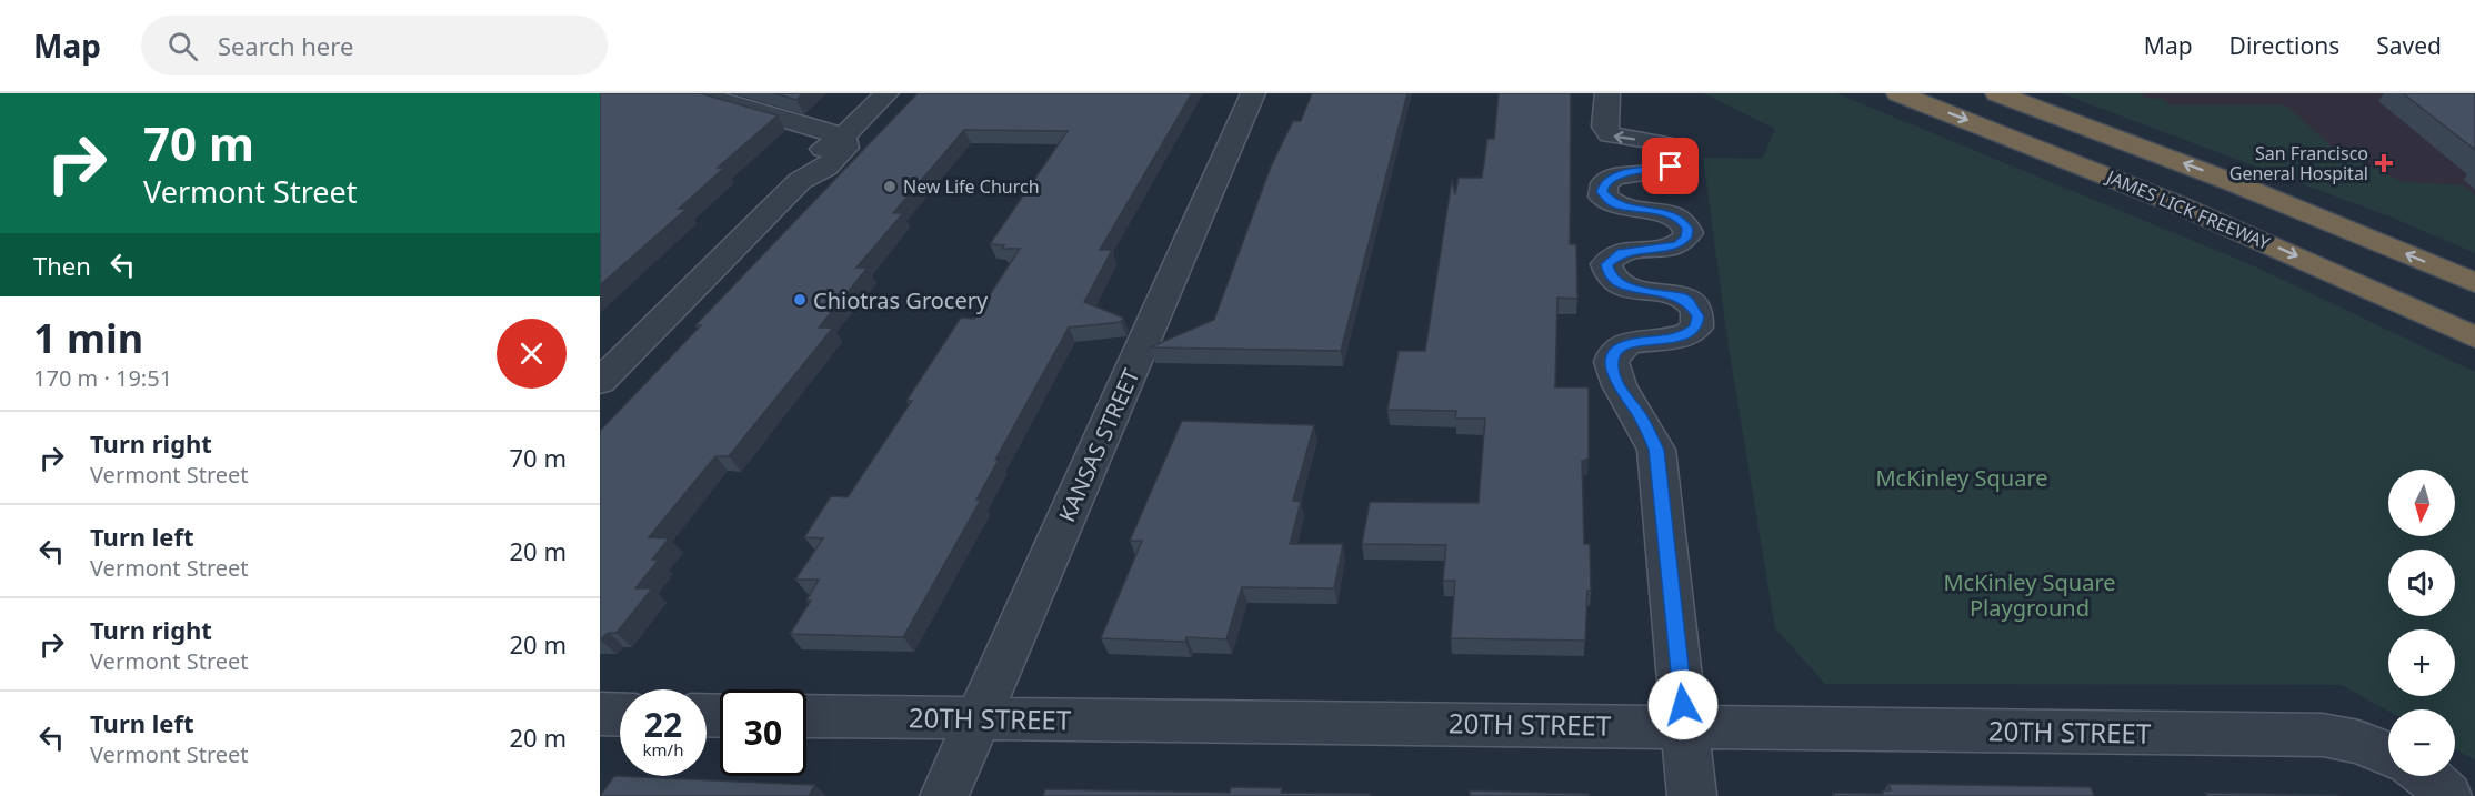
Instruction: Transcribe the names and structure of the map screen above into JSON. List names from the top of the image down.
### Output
{
  "streets": {
    "highway": ["JAMES LICK FREEWAY"],
    "street": ["KANSAS STREET", "20TH STREET"]
  },
  "crossings": [
    ["KANSAS STREET", "20TH STREET"]
  ],
  "parks": ["McKinley Square", "McKinley Square Playground"],
  "places": {
    "health": ["San Francisco General Hospital"],
    "other": ["New Life Church", "Chiotras Grocery"]
  },
  "north": "bottom",
  "page": {
    "header": "Map",
    "search": "Search here",
    "nav": ["Map", "Directions", "Saved"],
    "turn": ["70 m", "Vermont Street"],
    "then": "Then",
    "heading": ["1 min", "170 m · 19:51"],
    "list": [
      {
        "name": "Turn right",
        "note": "Vermont Street",
        "value": "70 m"
      },
      {
        "name": "Turn left",
        "note": "Vermont Street",
        "value": "20 m"
      },
      {
        "name": "Turn right",
        "note": "Vermont Street",
        "value": "20 m"
      },
      {
        "name": "Turn left",
        "note": "Vermont Street",
        "value": "20 m"
      }
    ],
    "map_buttons": ["+", "−"],
    "speed": "22 km/h",
    "limit": "30"
  }
}
